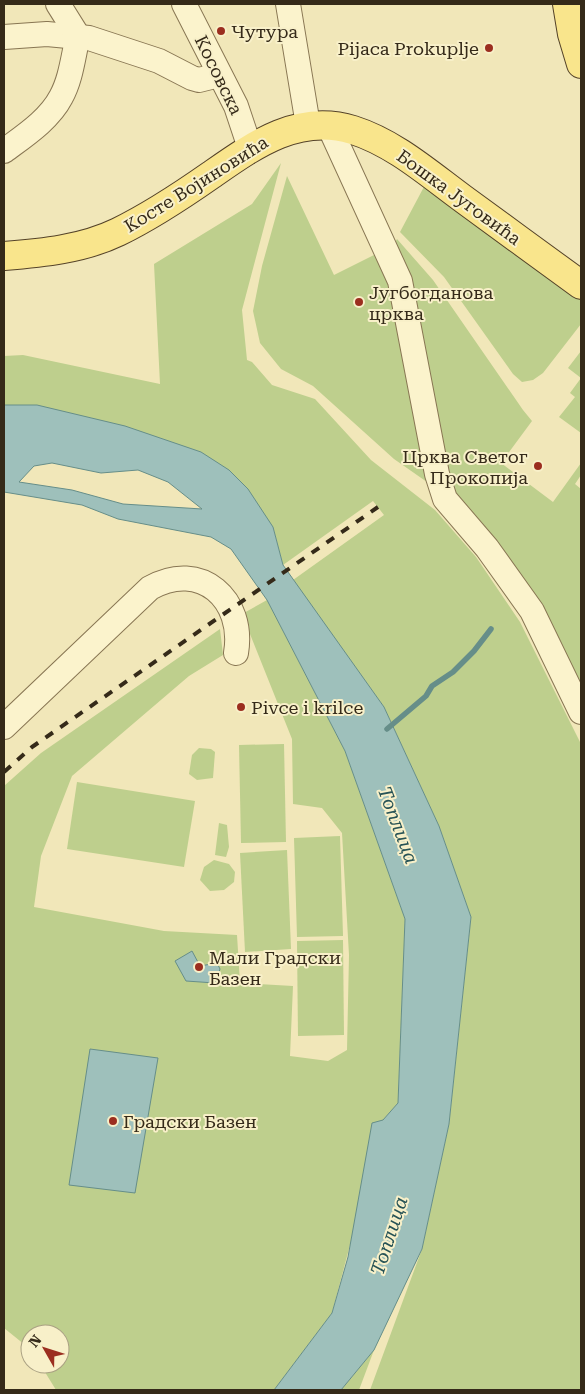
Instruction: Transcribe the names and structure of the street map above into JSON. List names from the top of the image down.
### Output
{
  "streets": {
    "main road": ["Косте Војиновића", "Бошка Југовића"],
    "street": ["Косовска"]
  },
  "crossings": [
    ["Косовска", "Косте Војиновића"],
    ["Косте Војиновића", "Бошка Југовића"]
  ],
  "water": ["Топлица"],
  "places": [
    "Чутура",
    "Pijaca Prokuplje",
    "Југбогданова црква",
    "Црква Светог Прокопија",
    "Pivce i krilce",
    "Мали Градски Базен",
    "Градски Базен"
  ],
  "north": "top left"
}
